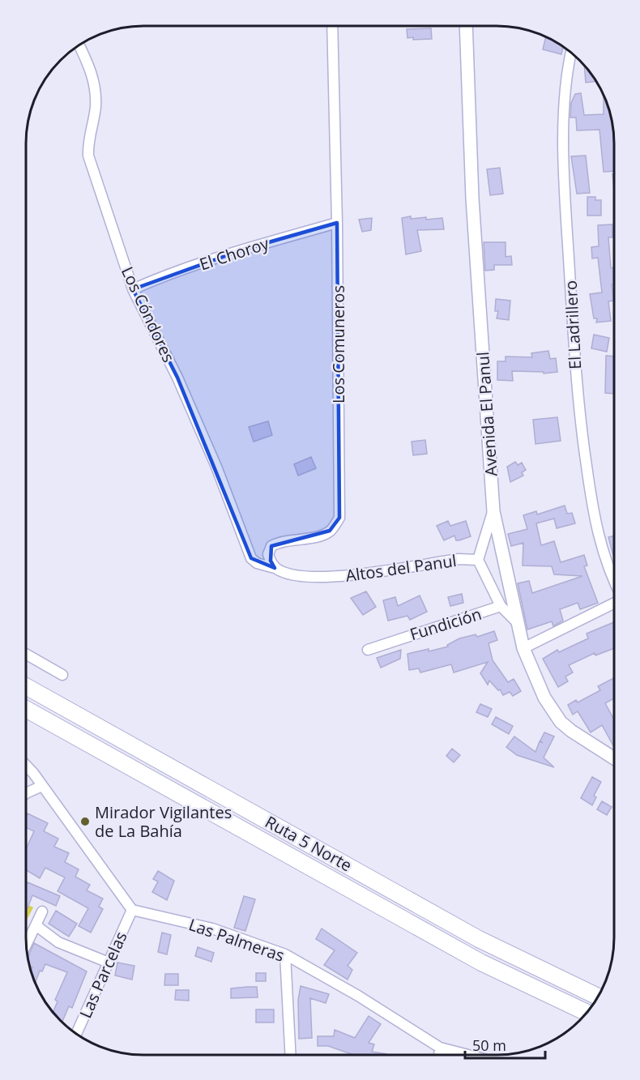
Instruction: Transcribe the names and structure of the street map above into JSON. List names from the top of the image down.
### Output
{
  "streets": {
    "highway": ["Ruta 5 Norte"],
    "street": [
      "El Choroy",
      "Los Cóndores",
      "El Ladrillero",
      "Los Comuneros",
      "Avenida El Panul",
      "Altos del Panul",
      "Fundición",
      "Las Palmeras",
      "Las Parcelas"
    ]
  },
  "crossings": [
    ["El Choroy", "Los Cóndores"],
    ["El Choroy", "Los Comuneros"],
    ["Los Cóndores", "Los Comuneros"],
    ["Los Cóndores", "Altos del Panul"],
    ["Los Comuneros", "Altos del Panul"],
    ["Avenida El Panul", "Altos del Panul"],
    ["Avenida El Panul", "Fundición"],
    ["Altos del Panul", "Fundición"],
    ["Las Palmeras", "Las Parcelas"]
  ],
  "places": ["Mirador Vigilantes de La Bahía"],
  "scale_bar": "50 m"
}
